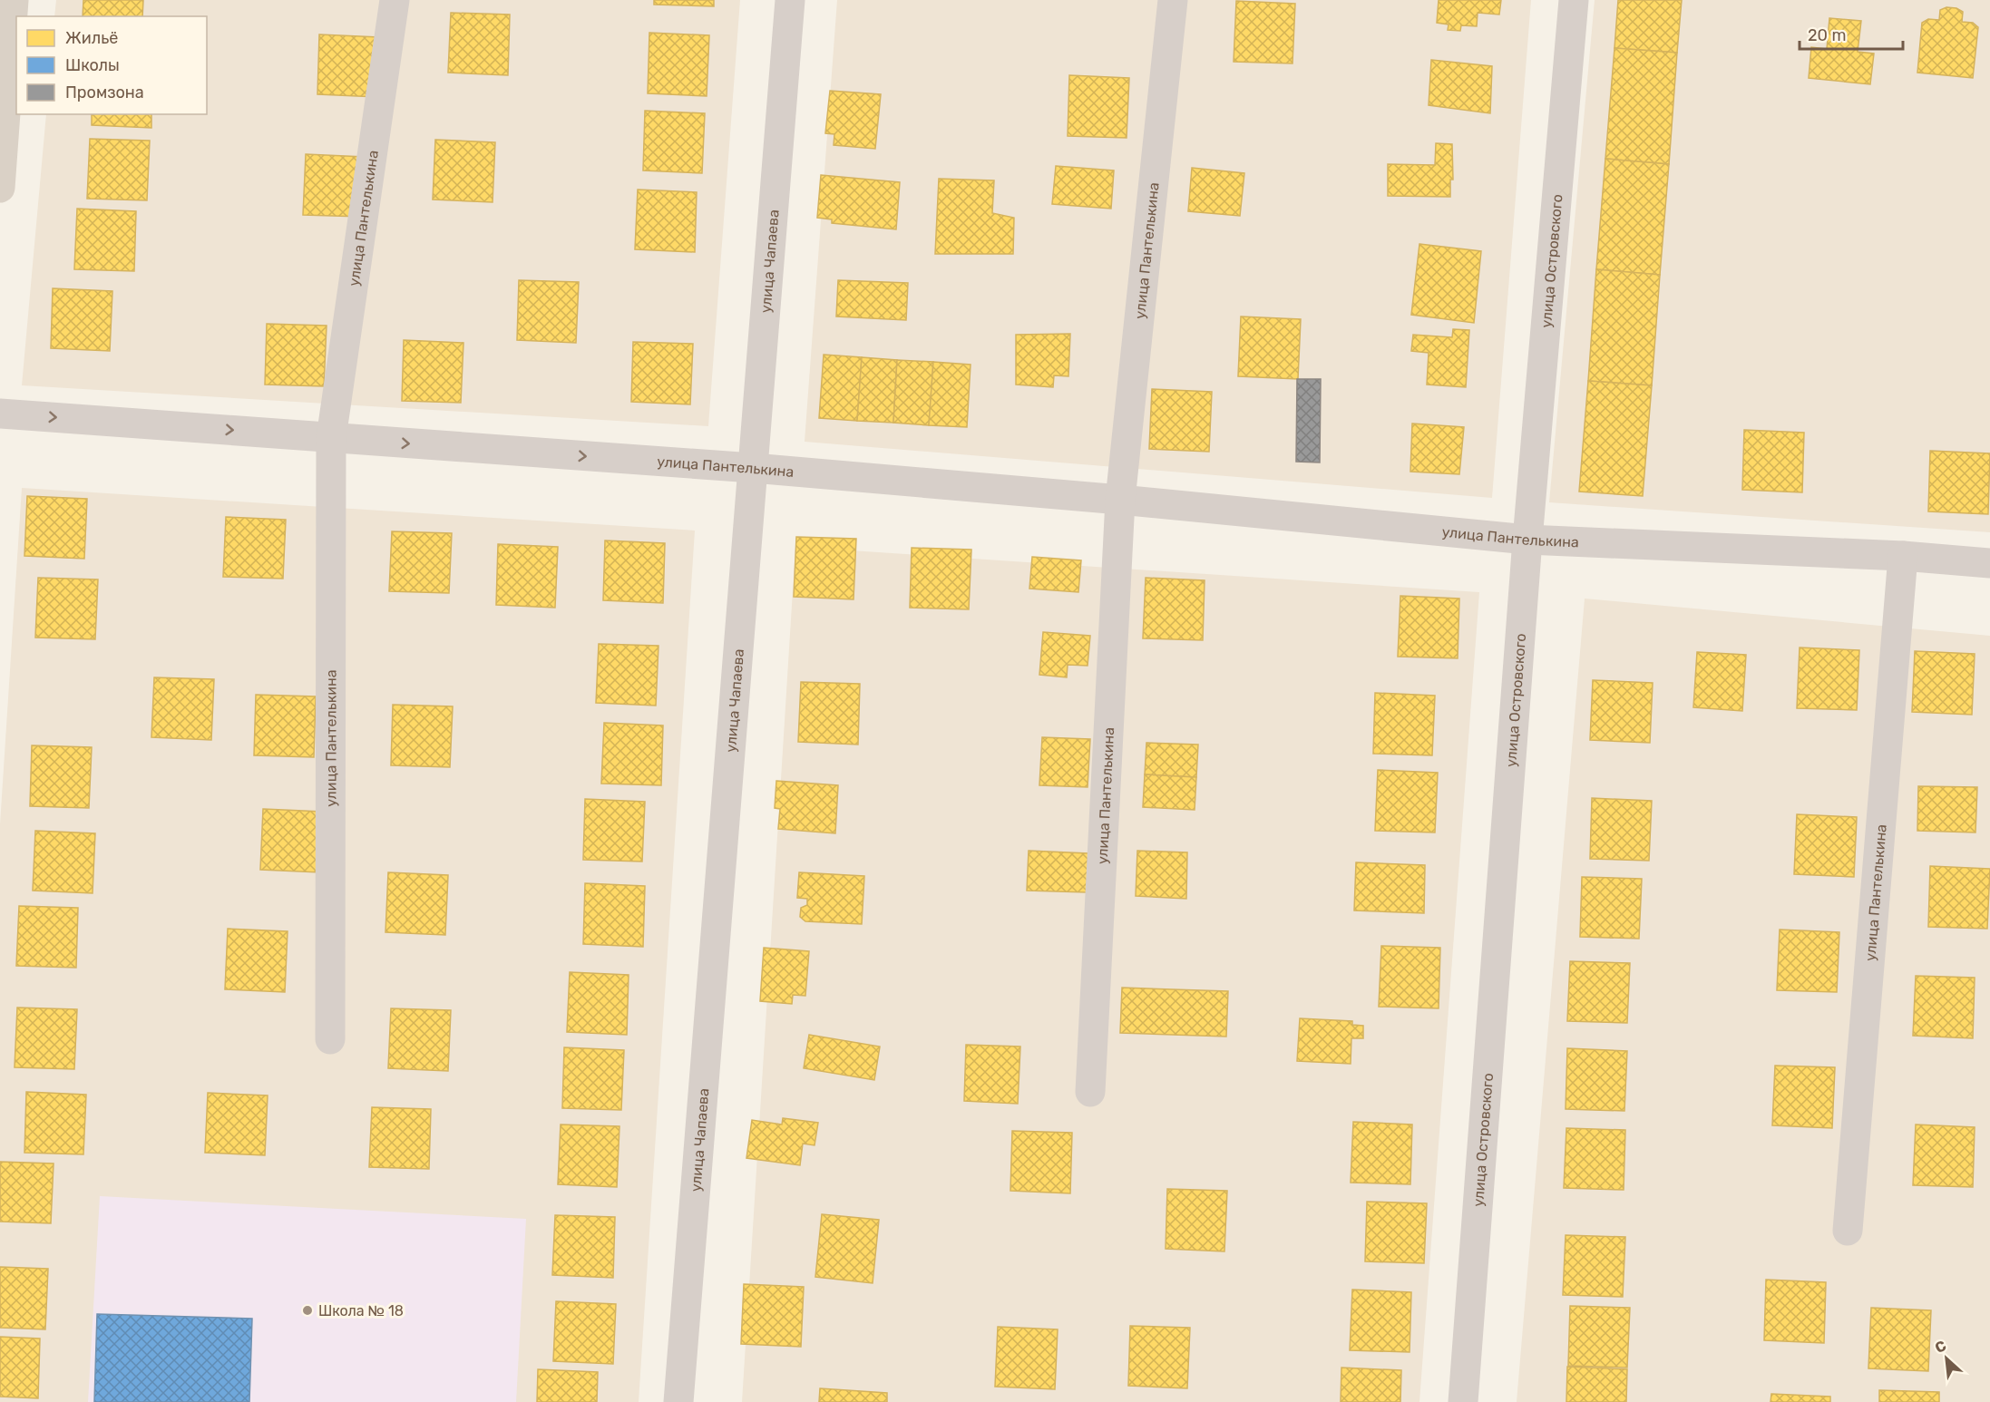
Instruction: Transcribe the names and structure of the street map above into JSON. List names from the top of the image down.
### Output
{
  "streets": {
    "street": ["улица Пантелькина", "улица Островского", "улица Чапаева"]
  },
  "crossings": [
    ["улица Пантелькина", "улица Островского"],
    ["улица Пантелькина", "улица Чапаева"]
  ],
  "places": ["Школа № 18"],
  "legend": ["Жильё", "Школы", "Промзона"],
  "scale_bar": "20 m",
  "north": "top left"
}
